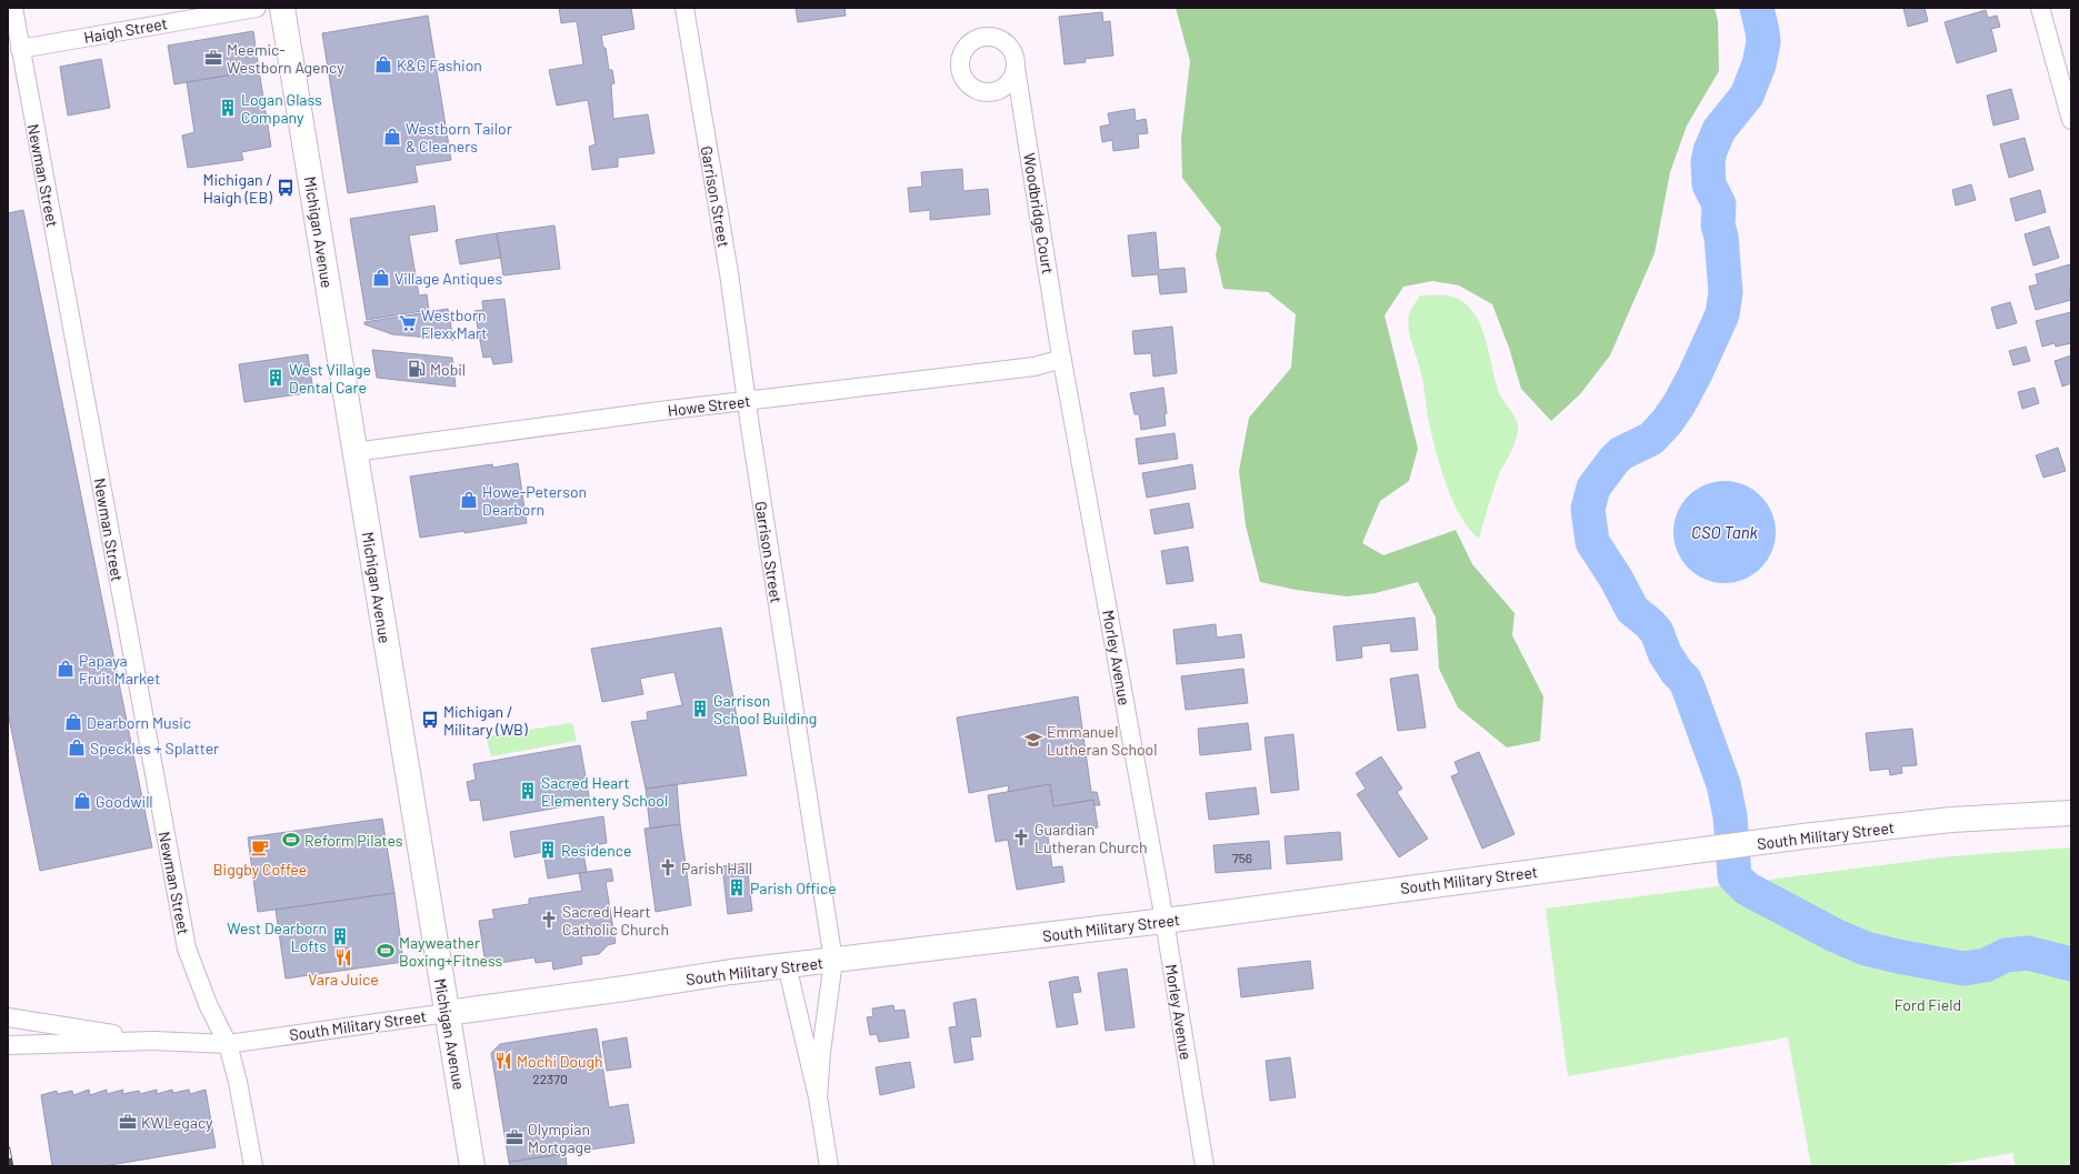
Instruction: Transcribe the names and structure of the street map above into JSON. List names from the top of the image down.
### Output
{
  "streets": {
    "street": [
      "Haigh Street",
      "Newman Street",
      "Garrison Street",
      "Woodbridge Court",
      "Michigan Avenue",
      "Howe Street",
      "Morley Avenue",
      "South Military Street"
    ]
  },
  "crossings": [
    ["Haigh Street", "Newman Street"],
    ["Newman Street", "South Military Street"],
    ["Garrison Street", "Howe Street"],
    ["Garrison Street", "South Military Street"],
    ["Woodbridge Court", "Howe Street"],
    ["Woodbridge Court", "Morley Avenue"],
    ["Michigan Avenue", "Howe Street"],
    ["Michigan Avenue", "South Military Street"],
    ["Howe Street", "Morley Avenue"],
    ["Morley Avenue", "South Military Street"]
  ],
  "water": ["CSO Tank"],
  "parks": ["Ford Field"],
  "places": {
    "office": ["Meemic- Westborn Agency", "KWLegacy", "Olympian Mortgage"],
    "shop": [
      "K&G Fashion",
      "Westborn Tailor & Cleaners",
      "Village Antiques",
      "Howe-Peterson Dearborn",
      "Papaya Fruit Market",
      "Dearborn Music",
      "Speckles + Splatter",
      "Goodwill"
    ],
    "building": [
      "Logan Glass Company",
      "West Village Dental Care",
      "Garrison School Building",
      "Sacred Heart Elementery School",
      "Residence",
      "Parish Office",
      "West Dearborn Lofts"
    ],
    "bus stop": ["Michigan / Haigh (EB)", "Michigan / Military (WB)"],
    "supermarket": ["Westborn FlexxMart"],
    "fuel station": ["Mobil"],
    "school or university": ["Emmanuel Lutheran School"],
    "church": ["Guardian Lutheran Church", "Parish Hall", "Sacred Heart Catholic Church"],
    "sports": ["Reform Pilates", "Mayweather Boxing+Fitness"],
    "cafe": ["Biggby Coffee"],
    "restaurant": ["Vara Juice", "Mochi Dough"]
  },
  "house_numbers": ["756", "22370"]
}
